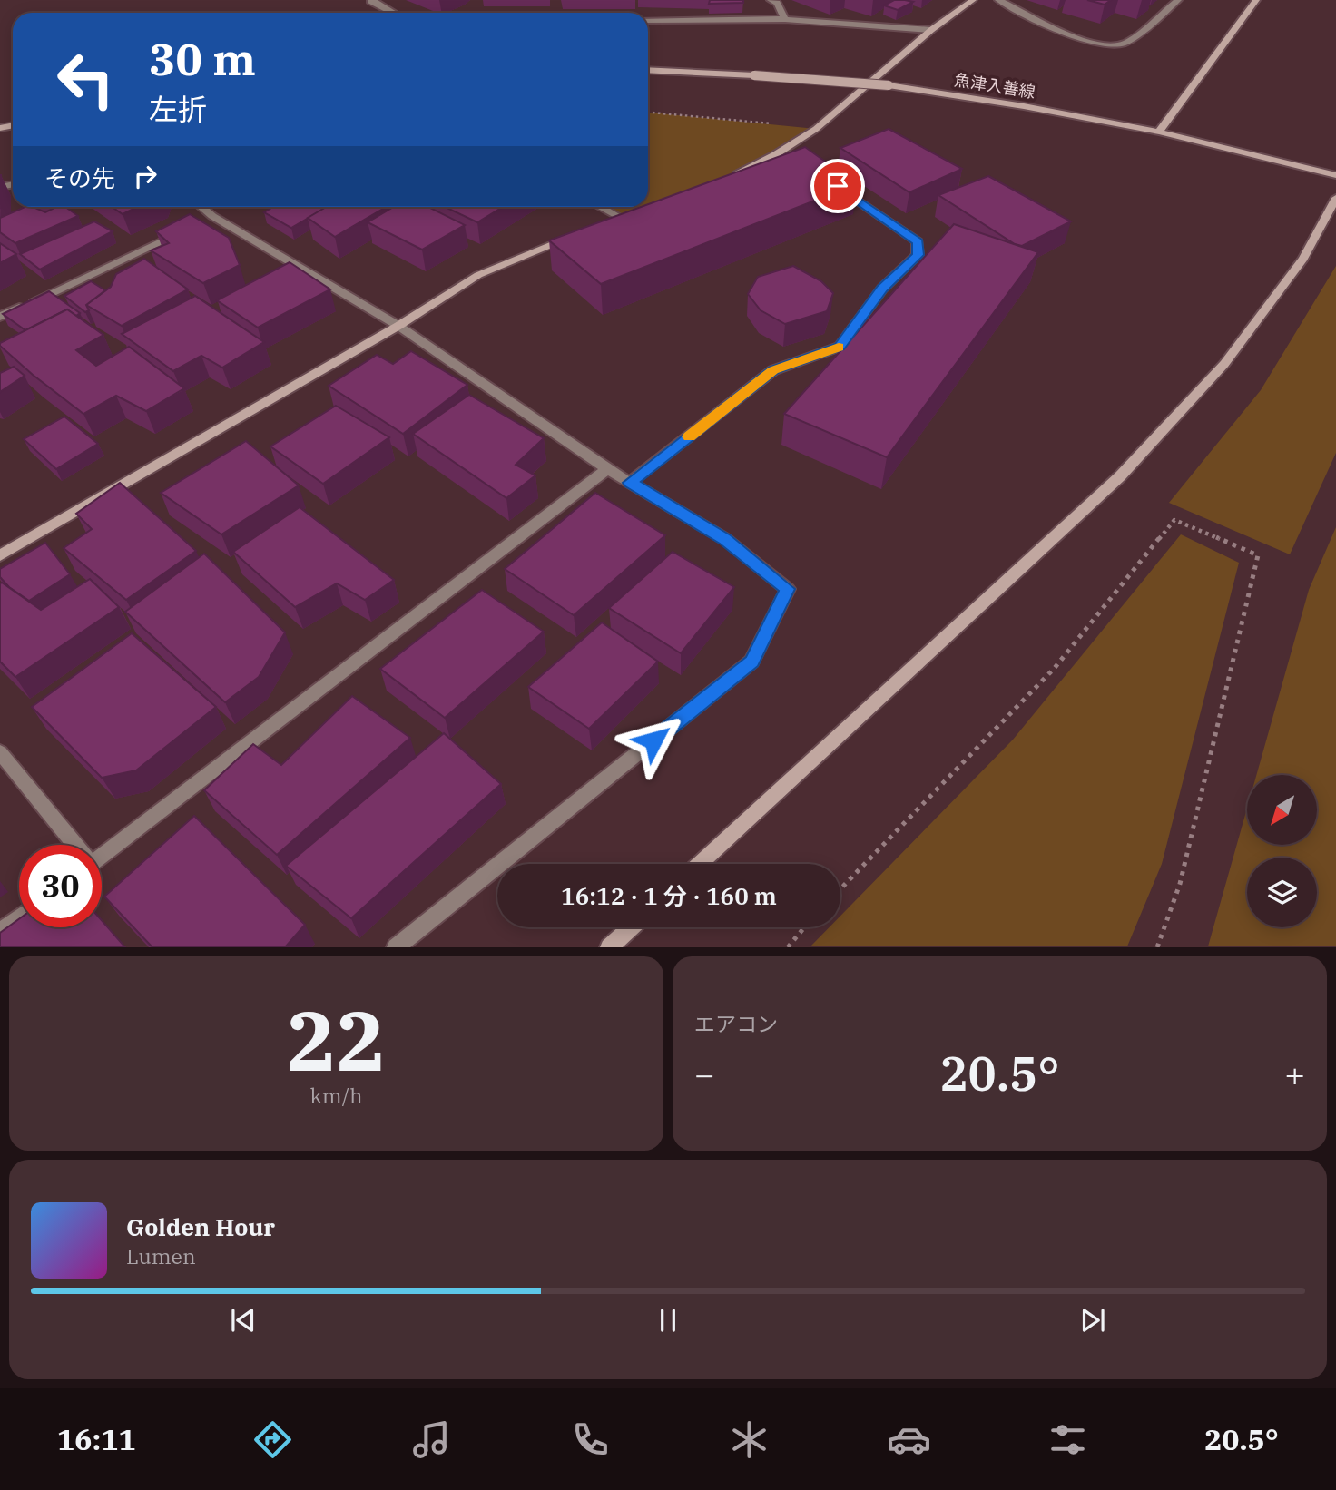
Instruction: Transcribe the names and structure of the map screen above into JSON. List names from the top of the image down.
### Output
{
  "streets": {
    "street": ["魚津入善線"]
  },
  "north": "bottom left",
  "page": {
    "turn": ["30 m", "左折"],
    "then": "その先",
    "limit": "30",
    "trip": "16:12 · 1 分 · 160 m",
    "tile": [
      ["22", "km/h"],
      "エアコン"
    ],
    "heat": ["−", "20.5°", "+"],
    "song": ["Golden Hour", "Lumen"],
    "tabs": ["16:11", "20.5°"]
  }
}
